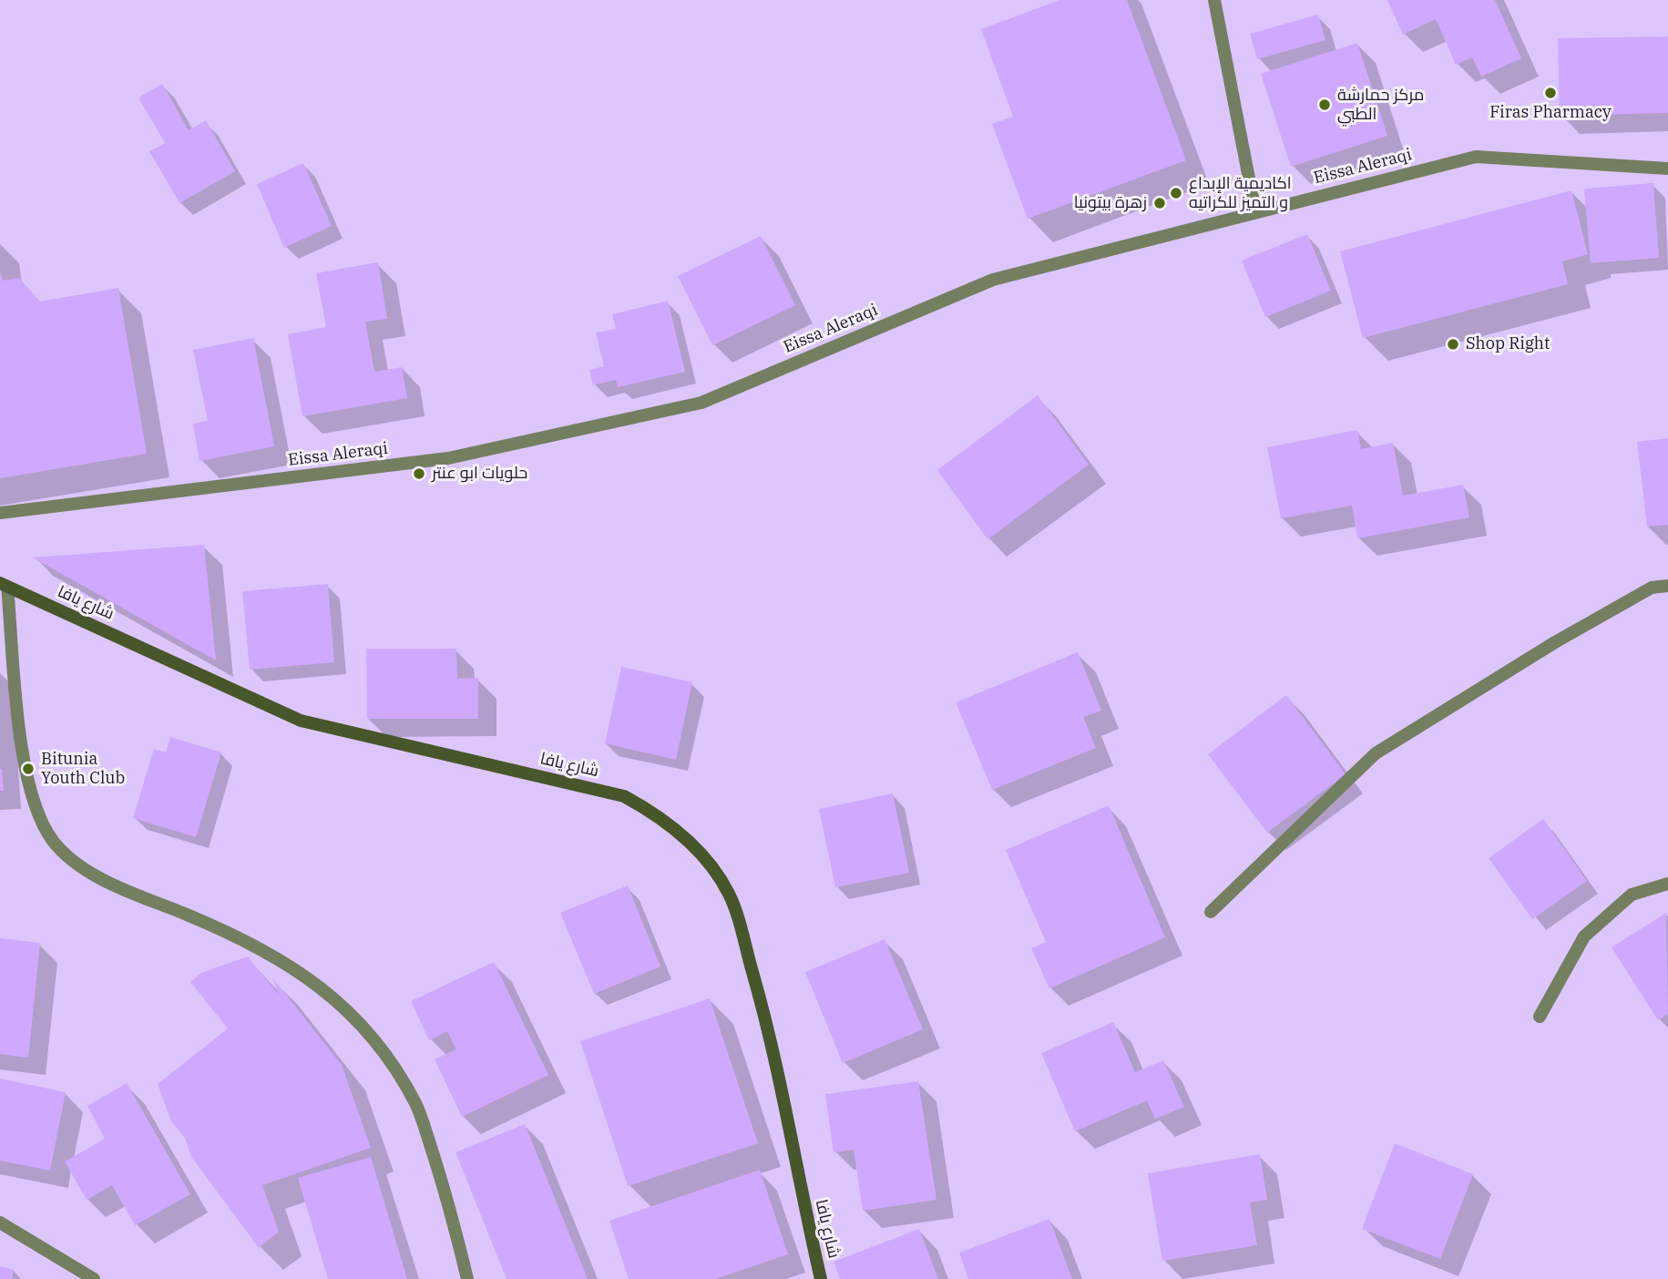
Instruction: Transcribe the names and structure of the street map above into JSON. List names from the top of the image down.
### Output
{
  "streets": {
    "street": ["Eissa Aleraqi", "شارع يافا"]
  },
  "places": [
    "Firas Pharmacy",
    "مركز حمارشة الطبي",
    "اكاديمية الإبداع و التميز للكراتيه",
    "زهرة بيتونيا",
    "Shop Right",
    "حلويات ابو عنتر",
    "Bitunia Youth Club"
  ]
}
